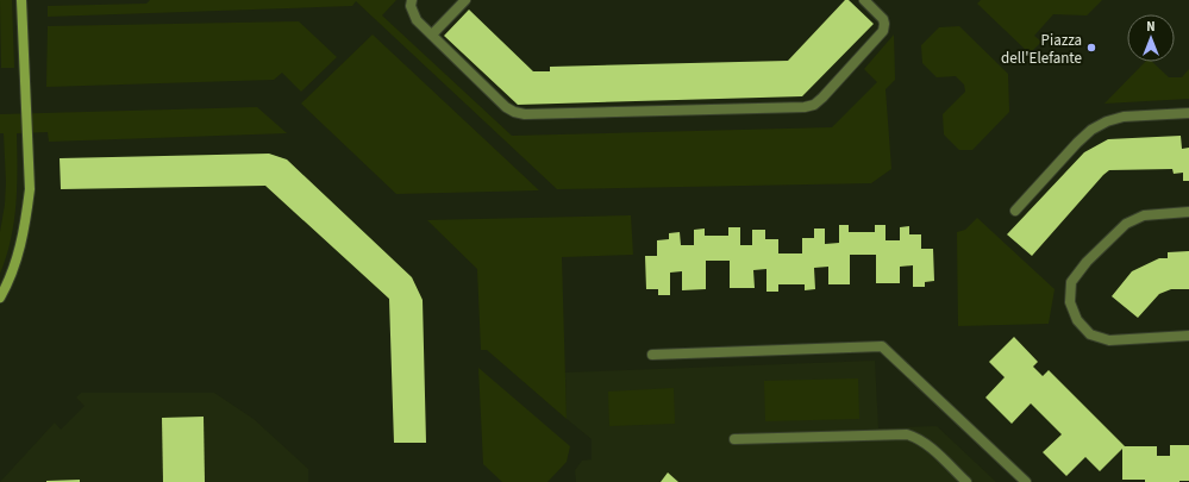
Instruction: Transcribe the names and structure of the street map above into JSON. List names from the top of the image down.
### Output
{
  "places": ["Piazza dell'Elefante"],
  "north": "top"
}
